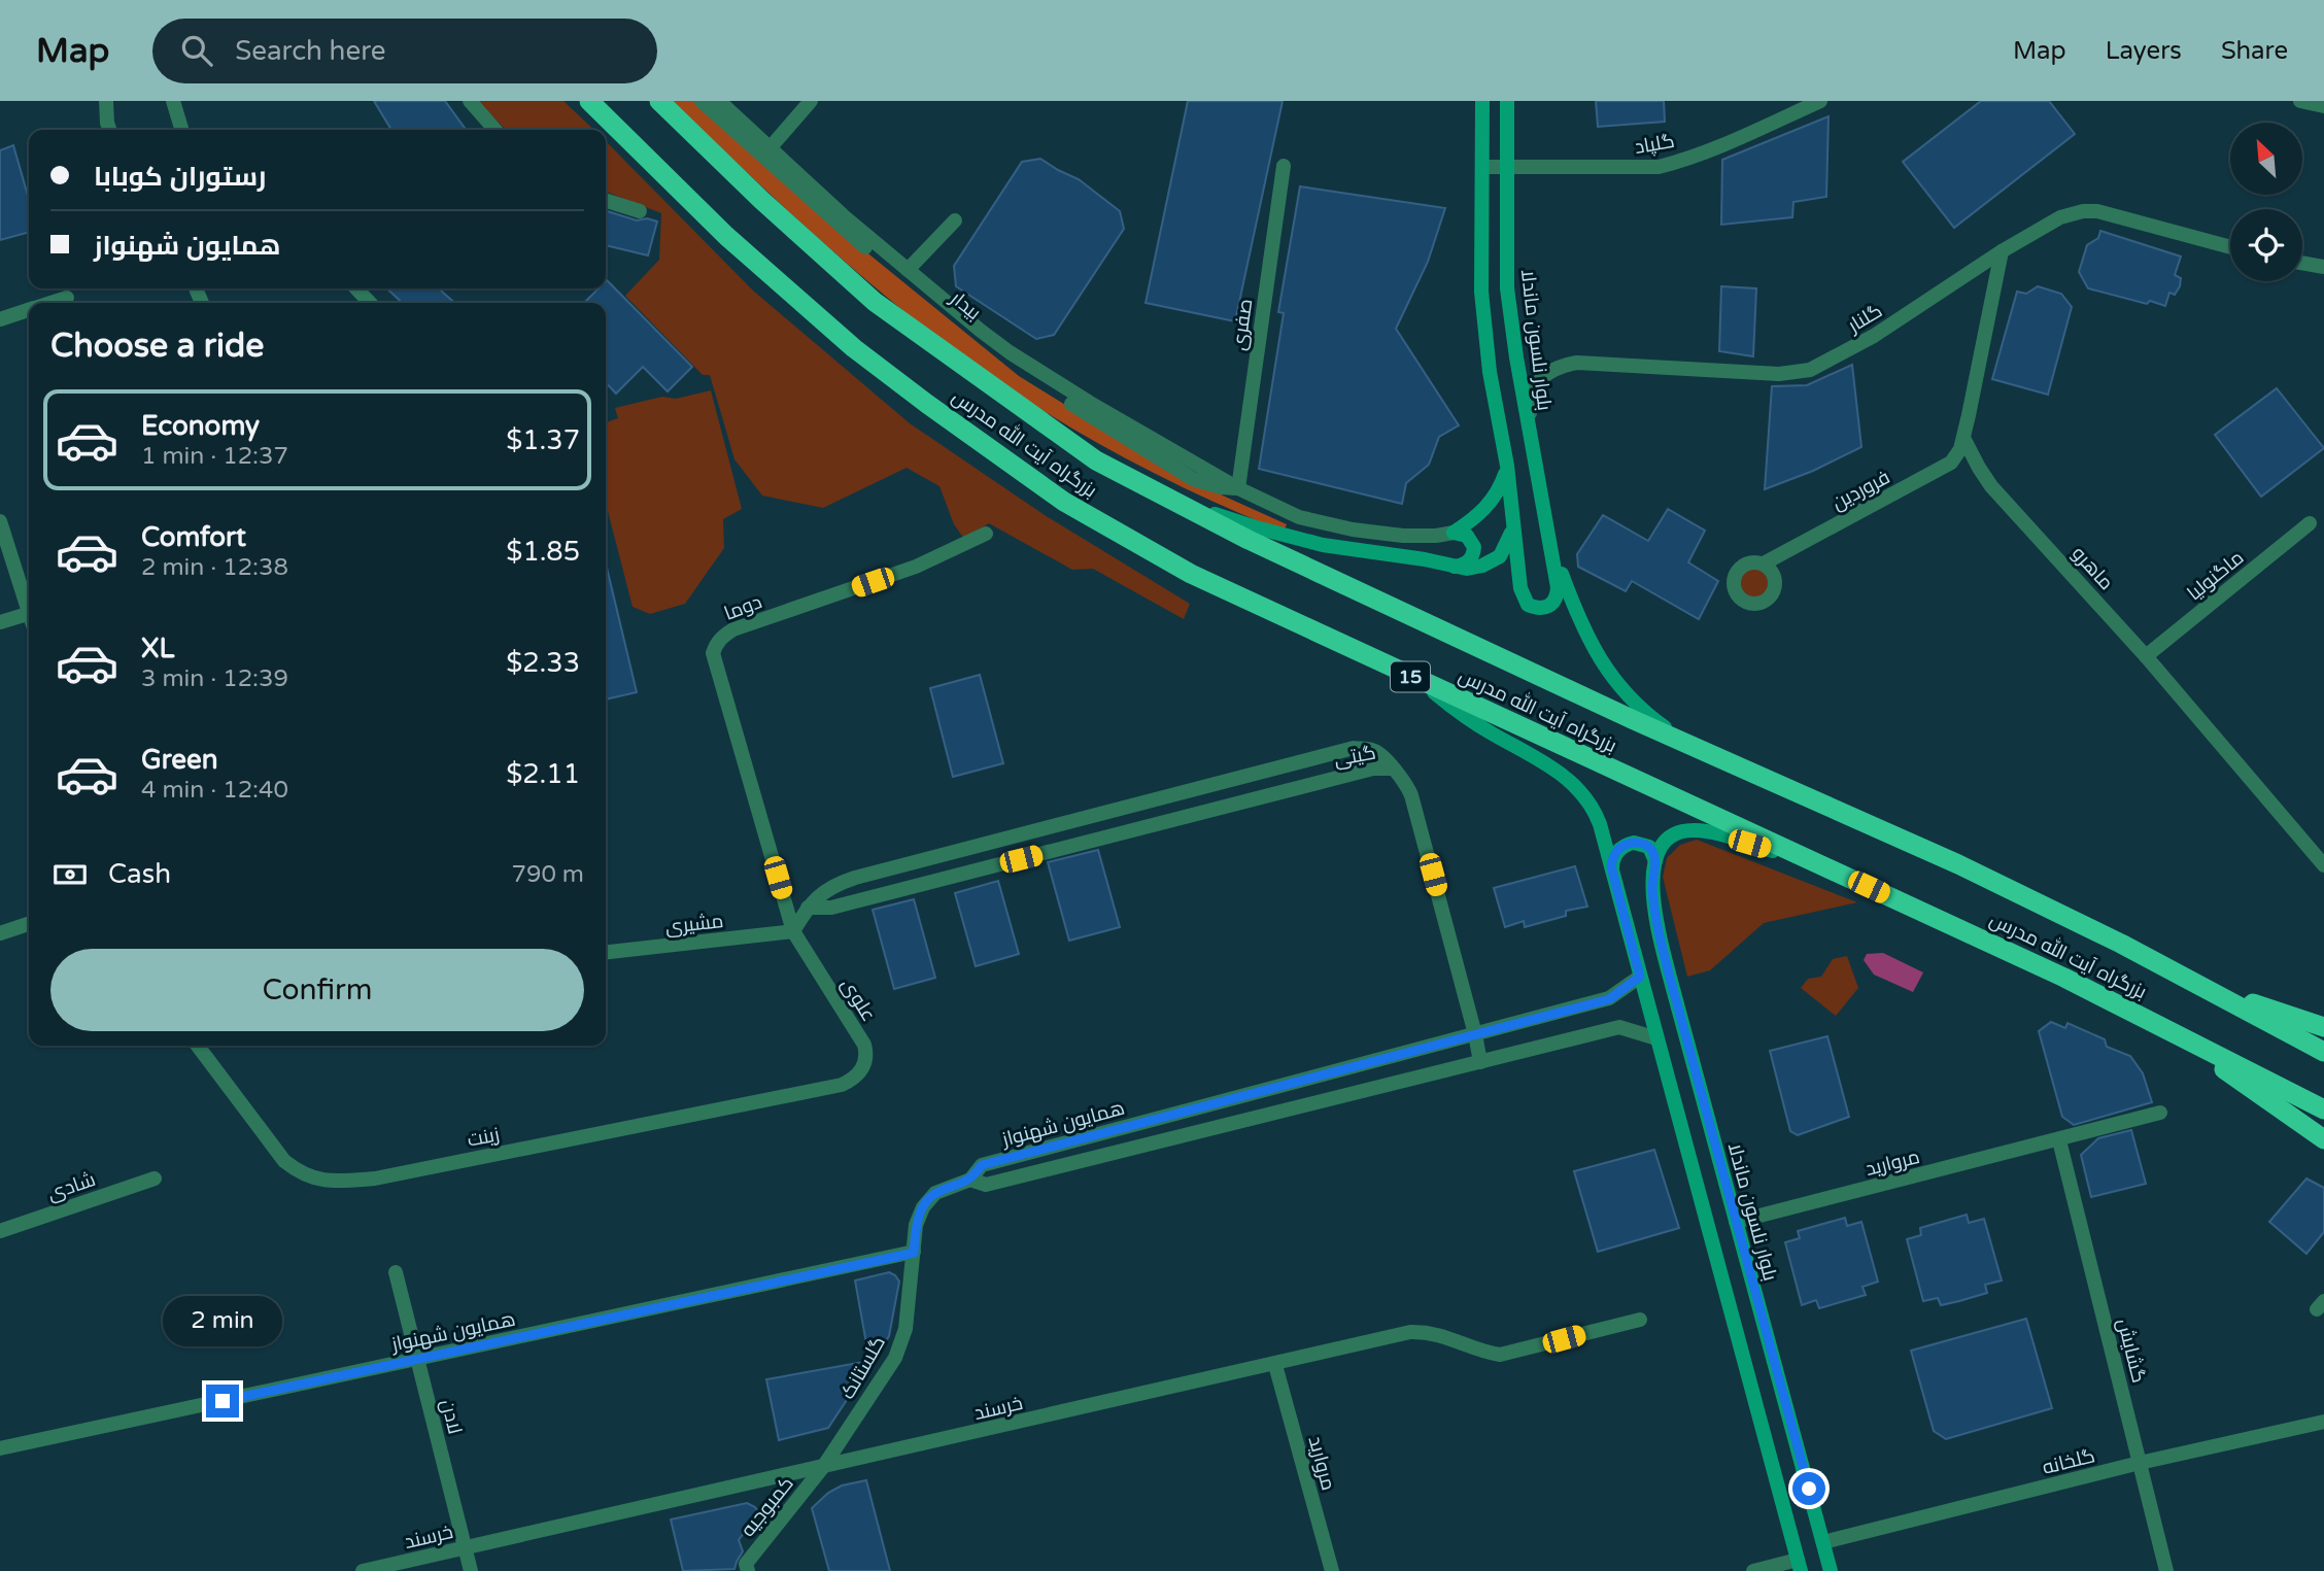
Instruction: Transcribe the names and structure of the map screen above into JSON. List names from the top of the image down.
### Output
{
  "streets": {
    "highway": ["بزرگراه آیت الله مدرس", "15"],
    "main road": ["بلوار نلسون ماندلا"],
    "street": [
      "گلپاد",
      "بیدار",
      "گلنار",
      "صفری",
      "فروردین",
      "ماهرو",
      "ماگنولیا",
      "دوما",
      "گیتی",
      "مشیری",
      "علوی",
      "همایون شهنواز",
      "زینت",
      "مروارید",
      "شادی",
      "گشایش",
      "گلستانک",
      "خرسند",
      "لادن",
      "گلخانه",
      "کمبوجیه"
    ]
  },
  "crossings": [
    ["گلپاد", "بلوار نلسون ماندلا"],
    ["بیدار", "صفری"],
    ["گلنار", "بلوار نلسون ماندلا"],
    ["بلوار نلسون ماندلا", "مروارید"],
    ["بلوار نلسون ماندلا", "گلخانه"],
    ["فروردین", "ماهرو"],
    ["ماهرو", "ماگنولیا"],
    ["دوما", "گیتی"],
    ["دوما", "مشیری"],
    ["دوما", "علوی"],
    ["گیتی", "مشیری"],
    ["گیتی", "علوی"],
    ["مشیری", "علوی"],
    ["علوی", "زینت"],
    ["همایون شهنواز", "گلستانک"],
    ["همایون شهنواز", "لادن"],
    ["مروارید", "گشایش"],
    ["مروارید", "خرسند"],
    ["گشایش", "گلخانه"],
    ["گلستانک", "خرسند"],
    ["گلستانک", "کمبوجیه"],
    ["خرسند", "لادن"],
    ["خرسند", "کمبوجیه"]
  ],
  "north": "top left",
  "page": {
    "header": "Map",
    "search": "Search here",
    "nav": ["Map", "Layers", "Share"],
    "banner": ["رستوران کوبابا", "همایون شهنواز"],
    "heading": "Choose a ride",
    "list": [
      {
        "name": "Economy",
        "note": "1 min · 12:37",
        "value": "$1.37"
      },
      {
        "name": "Comfort",
        "note": "2 min · 12:38",
        "value": "$1.85"
      },
      {
        "name": "XL",
        "note": "3 min · 12:39",
        "value": "$2.33"
      },
      {
        "name": "Green",
        "note": "4 min · 12:40",
        "value": "$2.11"
      }
    ],
    "pay": ["Cash", "790 m"],
    "buttons": "Confirm",
    "bubble": "2 min"
  }
}
